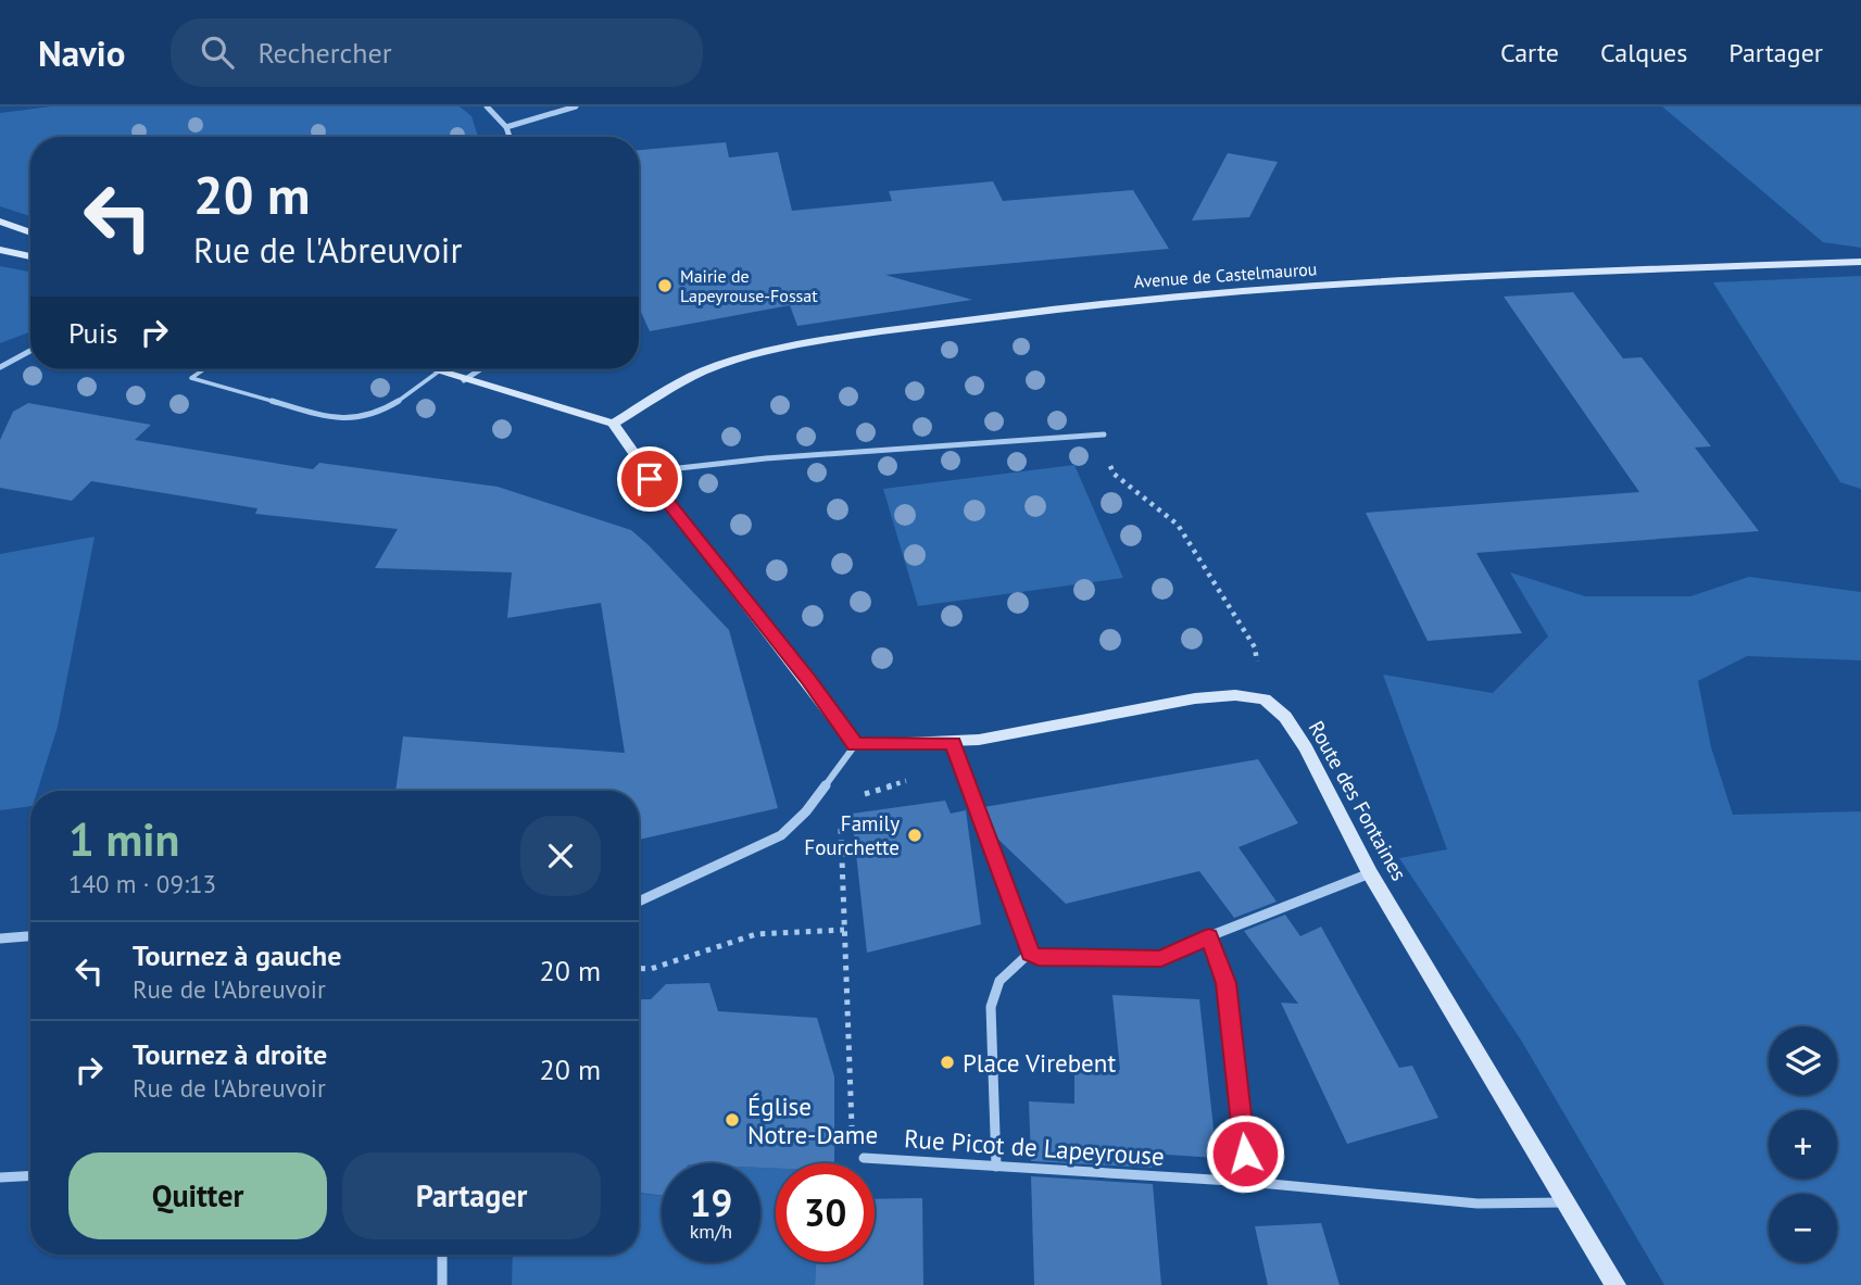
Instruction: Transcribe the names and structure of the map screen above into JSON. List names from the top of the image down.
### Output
{
  "streets": {
    "street": ["Avenue de Castelmaurou", "Route des Fontaines", "Rue Picot de Lapeyrouse"]
  },
  "crossings": [
    ["Route des Fontaines", "Rue Picot de Lapeyrouse"]
  ],
  "places": [
    "Mairie de Lapeyrouse-Fossat",
    "Family Fourchette",
    "Place Virebent",
    "Église Notre-Dame"
  ],
  "page": {
    "header": "Navio",
    "search": "Rechercher",
    "nav": ["Carte", "Calques", "Partager"],
    "turn": ["20 m", "Rue de l'Abreuvoir"],
    "then": "Puis",
    "heading": ["1 min", "140 m · 09:13"],
    "list": [
      {
        "name": "Tournez à gauche",
        "note": "Rue de l'Abreuvoir",
        "value": "20 m"
      },
      {
        "name": "Tournez à droite",
        "note": "Rue de l'Abreuvoir",
        "value": "20 m"
      }
    ],
    "map_buttons": ["+", "−"],
    "buttons": ["Quitter", "Partager"],
    "speed": "19 km/h",
    "limit": "30"
  }
}
